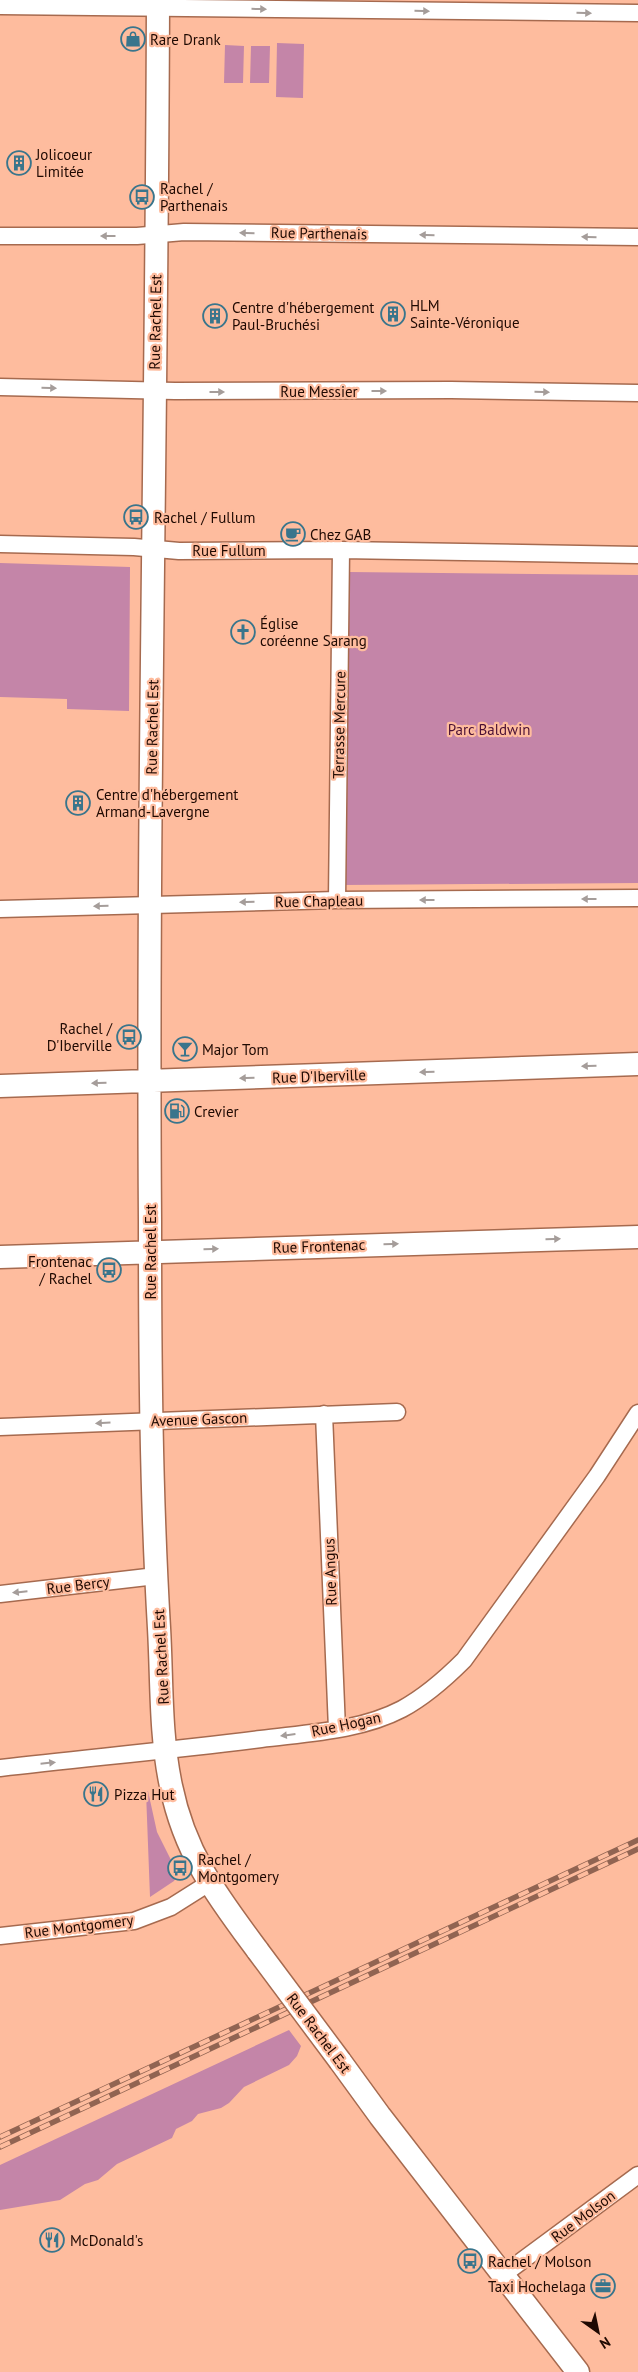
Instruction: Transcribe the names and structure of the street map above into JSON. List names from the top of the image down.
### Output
{
  "streets": {
    "main road": ["Rue Rachel Est", "Rue D'Iberville", "Rue Frontenac"],
    "street": [
      "Rue Parthenais",
      "Rue Messier",
      "Rue Fullum",
      "Terrasse Mercure",
      "Rue Chapleau",
      "Avenue Gascon",
      "Rue Angus",
      "Rue Bercy",
      "Rue Hogan",
      "Rue Montgomery",
      "Rue Molson"
    ]
  },
  "crossings": [
    ["Rue Parthenais", "Rue Rachel Est"],
    ["Rue Rachel Est", "Rue Messier"],
    ["Rue Rachel Est", "Rue Fullum"],
    ["Rue Rachel Est", "Rue Chapleau"],
    ["Rue Rachel Est", "Rue D'Iberville"],
    ["Rue Rachel Est", "Rue Frontenac"],
    ["Rue Rachel Est", "Avenue Gascon"],
    ["Rue Rachel Est", "Rue Bercy"],
    ["Rue Rachel Est", "Rue Hogan"],
    ["Rue Rachel Est", "Rue Montgomery"],
    ["Rue Rachel Est", "Rue Molson"],
    ["Rue Fullum", "Terrasse Mercure"],
    ["Terrasse Mercure", "Rue Chapleau"],
    ["Avenue Gascon", "Rue Angus"],
    ["Rue Angus", "Rue Hogan"]
  ],
  "one_way": [
    "Rue Parthenais",
    "Rue Messier",
    "Rue Chapleau",
    "Rue D'Iberville",
    "Rue Frontenac",
    "Avenue Gascon",
    "Rue Bercy"
  ],
  "parks": ["Parc Baldwin"],
  "places": {
    "shop": ["Rare Drank"],
    "building": [
      "Jolicoeur Limitée",
      "HLM Sainte-Véronique",
      "Centre d'hébergement Paul-Bruchési",
      "Centre d'hébergement Armand-Lavergne"
    ],
    "bus stop": [
      "Rachel / Parthenais",
      "Rachel / Fullum",
      "Rachel / D'Iberville",
      "Frontenac / Rachel",
      "Rachel / Montgomery",
      "Rachel / Molson"
    ],
    "cafe": ["Chez GAB"],
    "church": ["Église coréenne Sarang"],
    "bar": ["Major Tom"],
    "fuel station": ["Crevier"],
    "restaurant": ["Pizza Hut", "McDonald's"],
    "office": ["Taxi Hochelaga"]
  },
  "north": "bottom right"
}
